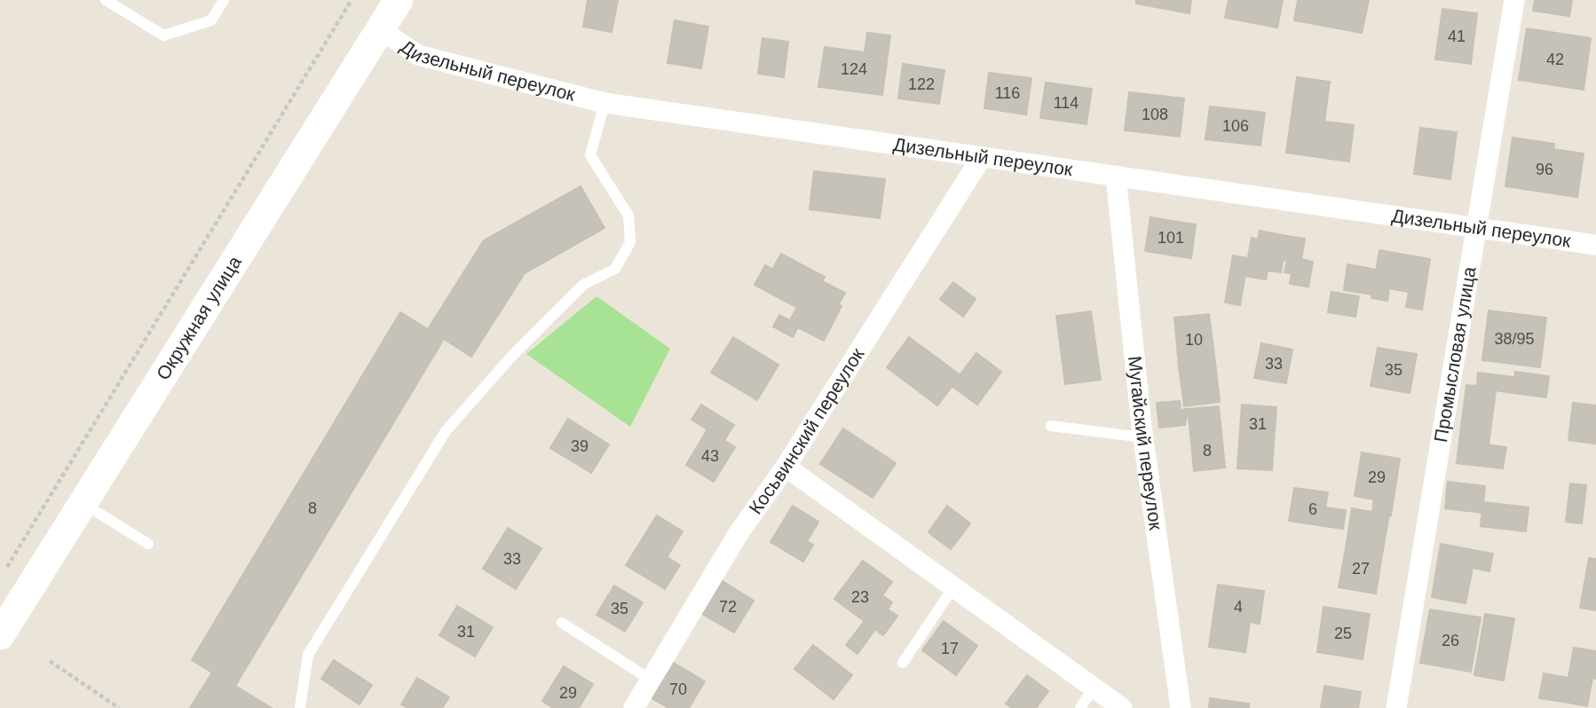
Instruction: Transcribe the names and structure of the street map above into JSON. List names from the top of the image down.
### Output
{
  "streets": {
    "main road": ["Окружная улица"],
    "street": [
      "Дизельный переулок",
      "Промысловая улица",
      "Косьвинский переулок",
      "Мугайский переулок"
    ]
  },
  "crossings": [
    ["Дизельный переулок", "Окружная улица"],
    ["Дизельный переулок", "Промысловая улица"],
    ["Дизельный переулок", "Косьвинский переулок"],
    ["Дизельный переулок", "Мугайский переулок"]
  ],
  "house_numbers": [
    "41",
    "42",
    "124",
    "122",
    "116",
    "114",
    "108",
    "106",
    "96",
    "101",
    "38/95",
    "10",
    "33",
    "35",
    "31",
    "39",
    "8",
    "43",
    "29",
    "8",
    "6",
    "33",
    "27",
    "23",
    "72",
    "4",
    "35",
    "31",
    "25",
    "26",
    "17",
    "70",
    "29"
  ]
}
